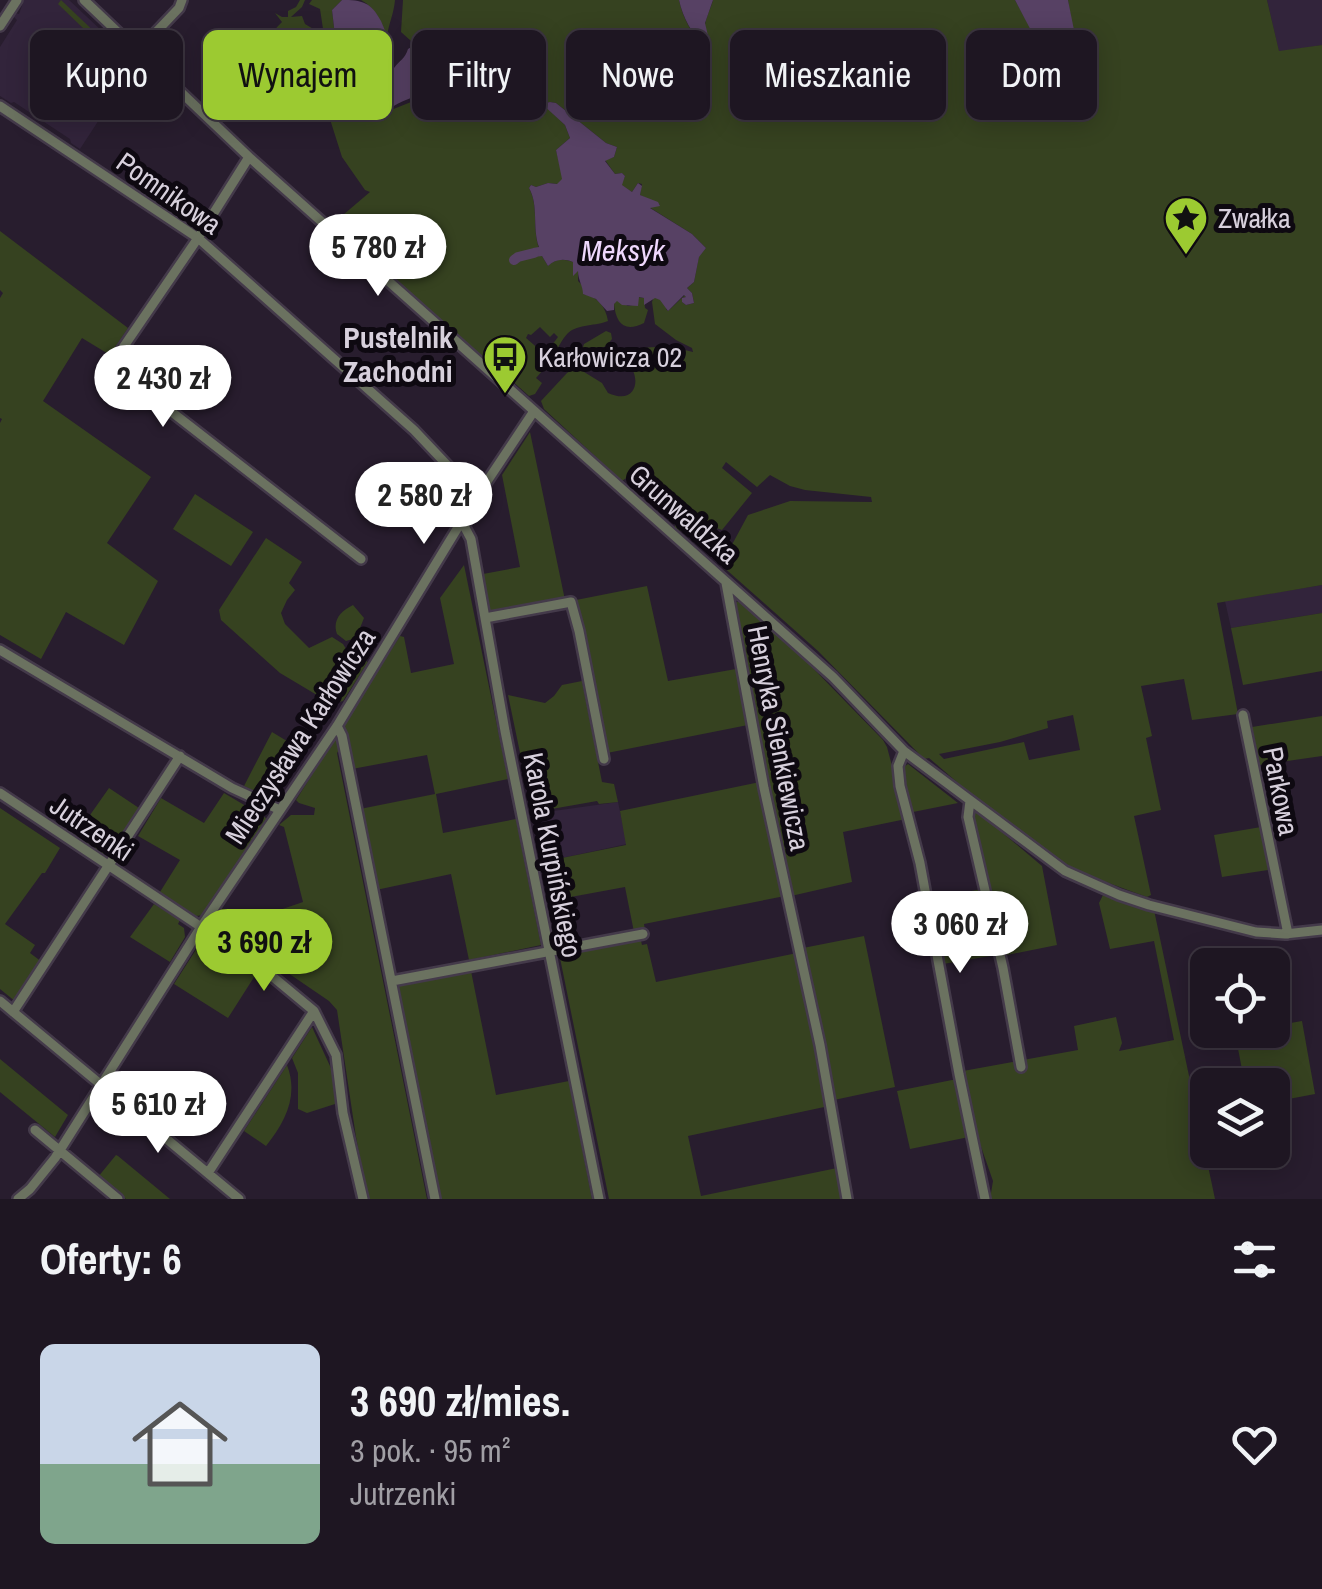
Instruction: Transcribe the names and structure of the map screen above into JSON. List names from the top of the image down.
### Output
{
  "streets": {
    "street": [
      "Pomnikowa",
      "Grunwaldzka",
      "Mieczysława Karłowicza",
      "Henryka Sienkiewicza",
      "Parkowa",
      "Jutrzenki",
      "Karola Kurpińskiego"
    ]
  },
  "crossings": [
    ["Pomnikowa", "Mieczysława Karłowicza"],
    ["Grunwaldzka", "Mieczysława Karłowicza"],
    ["Grunwaldzka", "Henryka Sienkiewicza"],
    ["Grunwaldzka", "Parkowa"],
    ["Mieczysława Karłowicza", "Jutrzenki"],
    ["Mieczysława Karłowicza", "Karola Kurpińskiego"]
  ],
  "districts": ["Pustelnik Zachodni"],
  "water": ["Meksyk"],
  "places": {
    "place": ["Zwałka"],
    "bus stop": ["Karłowicza 02"]
  },
  "page": {
    "chip": [
      "Kupno",
      "Wynajem",
      "Filtry",
      "Nowe",
      "Mieszkanie",
      "Dom"
    ],
    "price": [
      "5 780 zł",
      "2 430 zł",
      "2 580 zł",
      "3 060 zł",
      "3 690 zł",
      "5 610 zł"
    ],
    "heading": "Oferty: 6",
    "list": [
      {
        "name": "3 690 zł/mies.",
        "note": "3 pok. · 95 m² · Jutrzenki"
      }
    ]
  }
}
